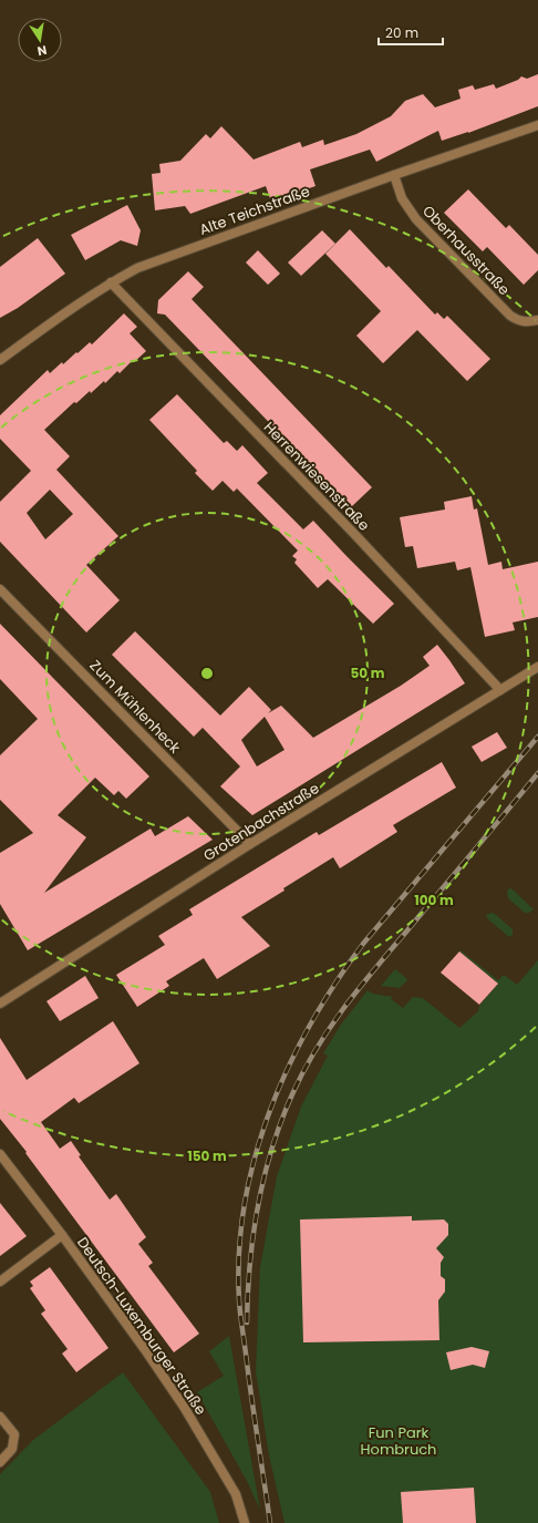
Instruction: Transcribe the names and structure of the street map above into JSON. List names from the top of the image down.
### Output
{
  "streets": {
    "street": [
      "Alte Teichstraße",
      "Oberhausstraße",
      "Herrenwiesenstraße",
      "Zum Mühlenheck",
      "Grotenbachstraße",
      "Deutsch-Luxemburger Straße"
    ]
  },
  "crossings": [
    ["Alte Teichstraße", "Oberhausstraße"],
    ["Alte Teichstraße", "Herrenwiesenstraße"],
    ["Herrenwiesenstraße", "Grotenbachstraße"],
    ["Zum Mühlenheck", "Grotenbachstraße"]
  ],
  "parks": ["Fun Park Hombruch"],
  "scale_bar": "20 m",
  "north": "bottom",
  "rings": ["50 m", "100 m", "150 m"]
}
